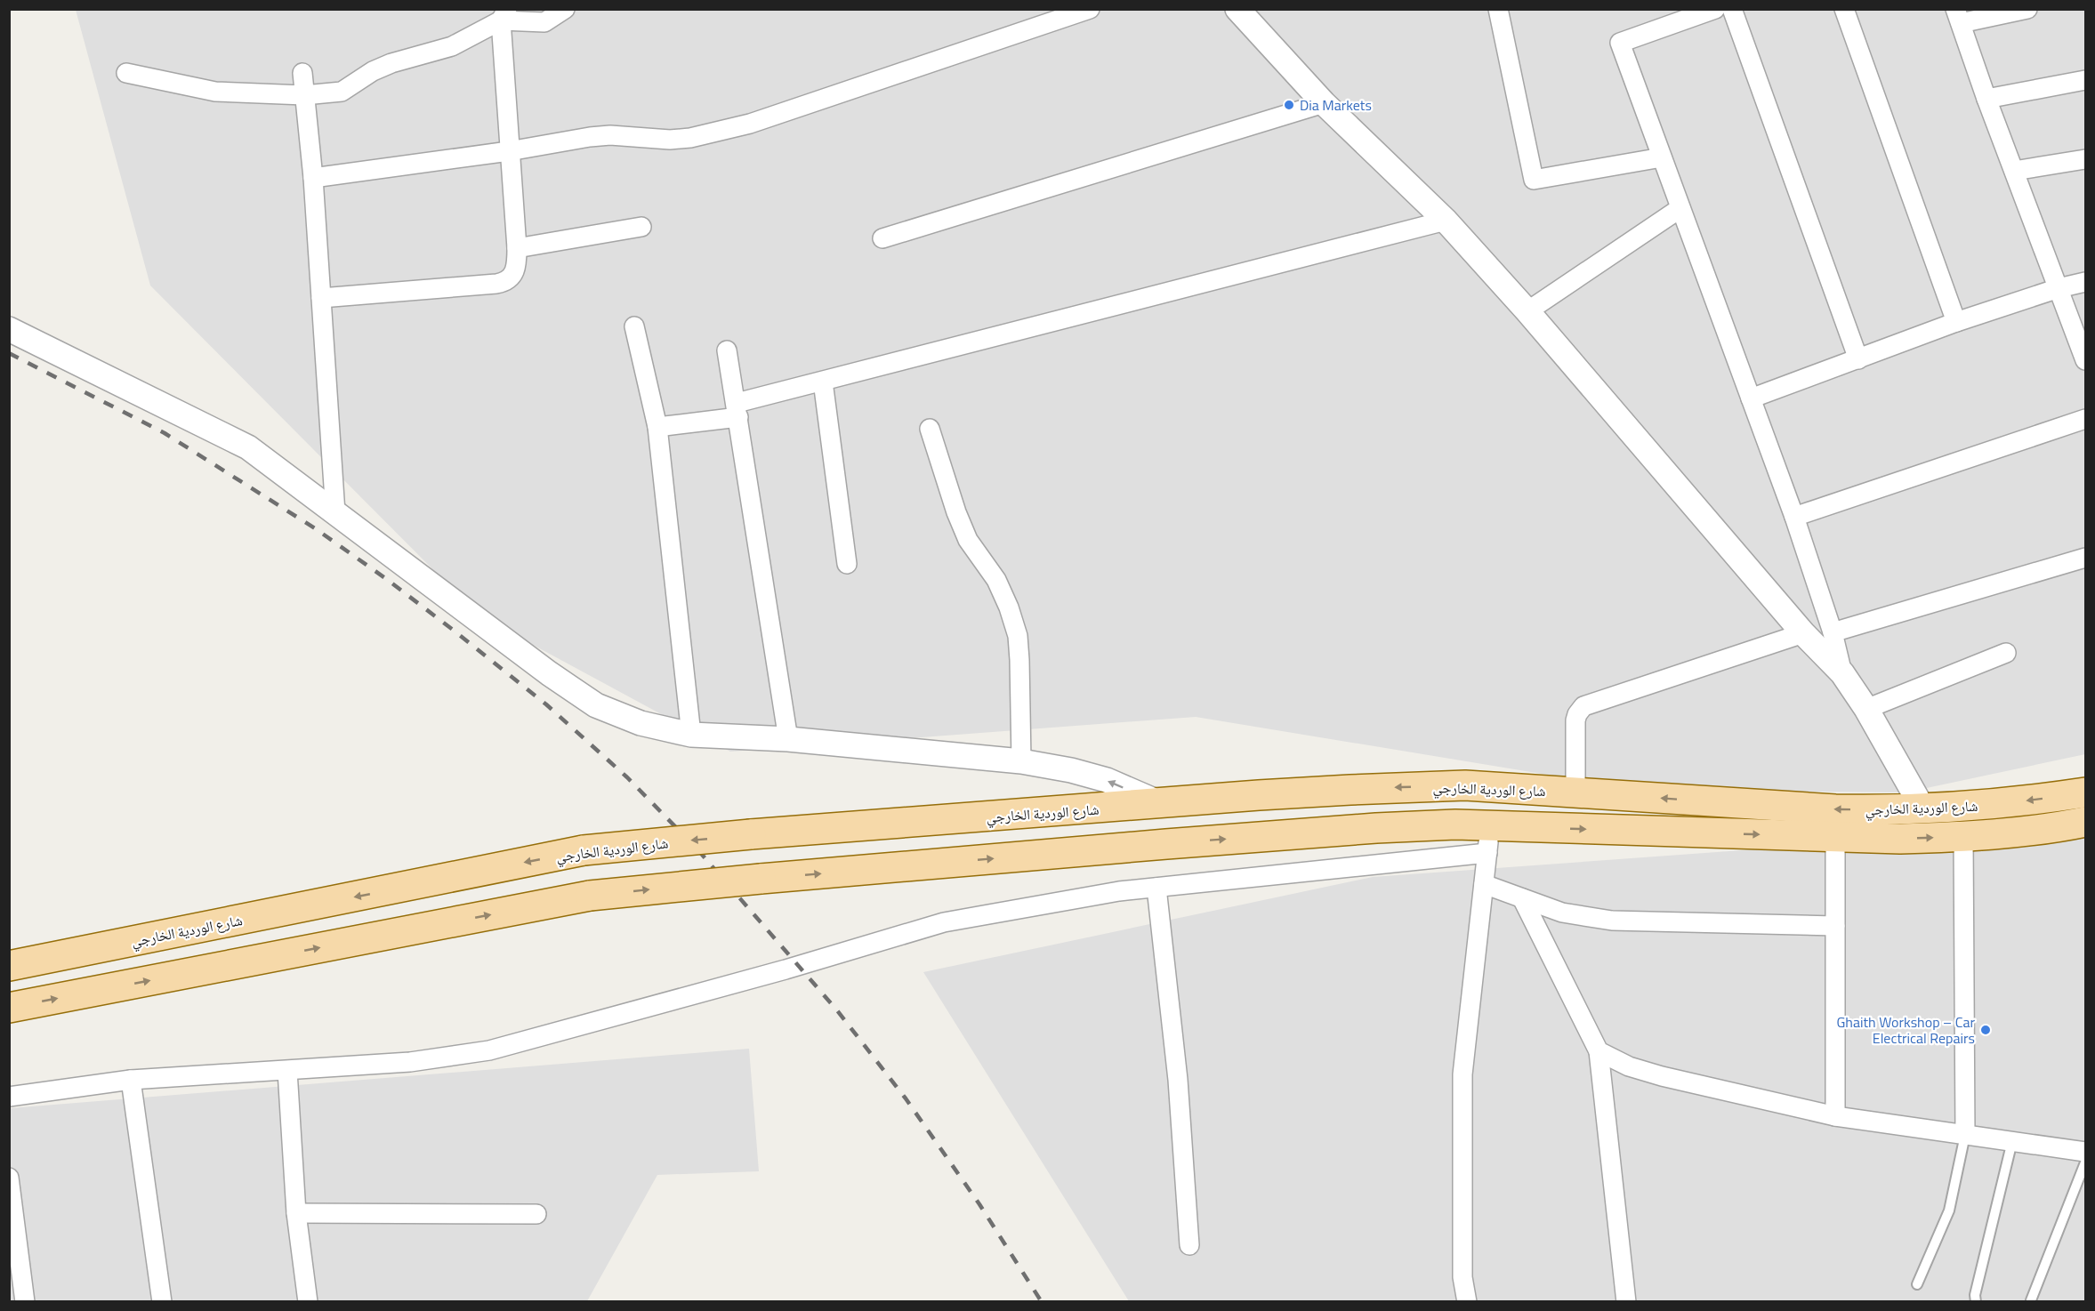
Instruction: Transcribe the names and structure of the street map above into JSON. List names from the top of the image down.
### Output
{
  "streets": {
    "main road": ["شارع الوردية الخارجي"]
  },
  "places": ["Dia Markets", "Ghaith Workshop – Car Electrical Repairs"]
}
